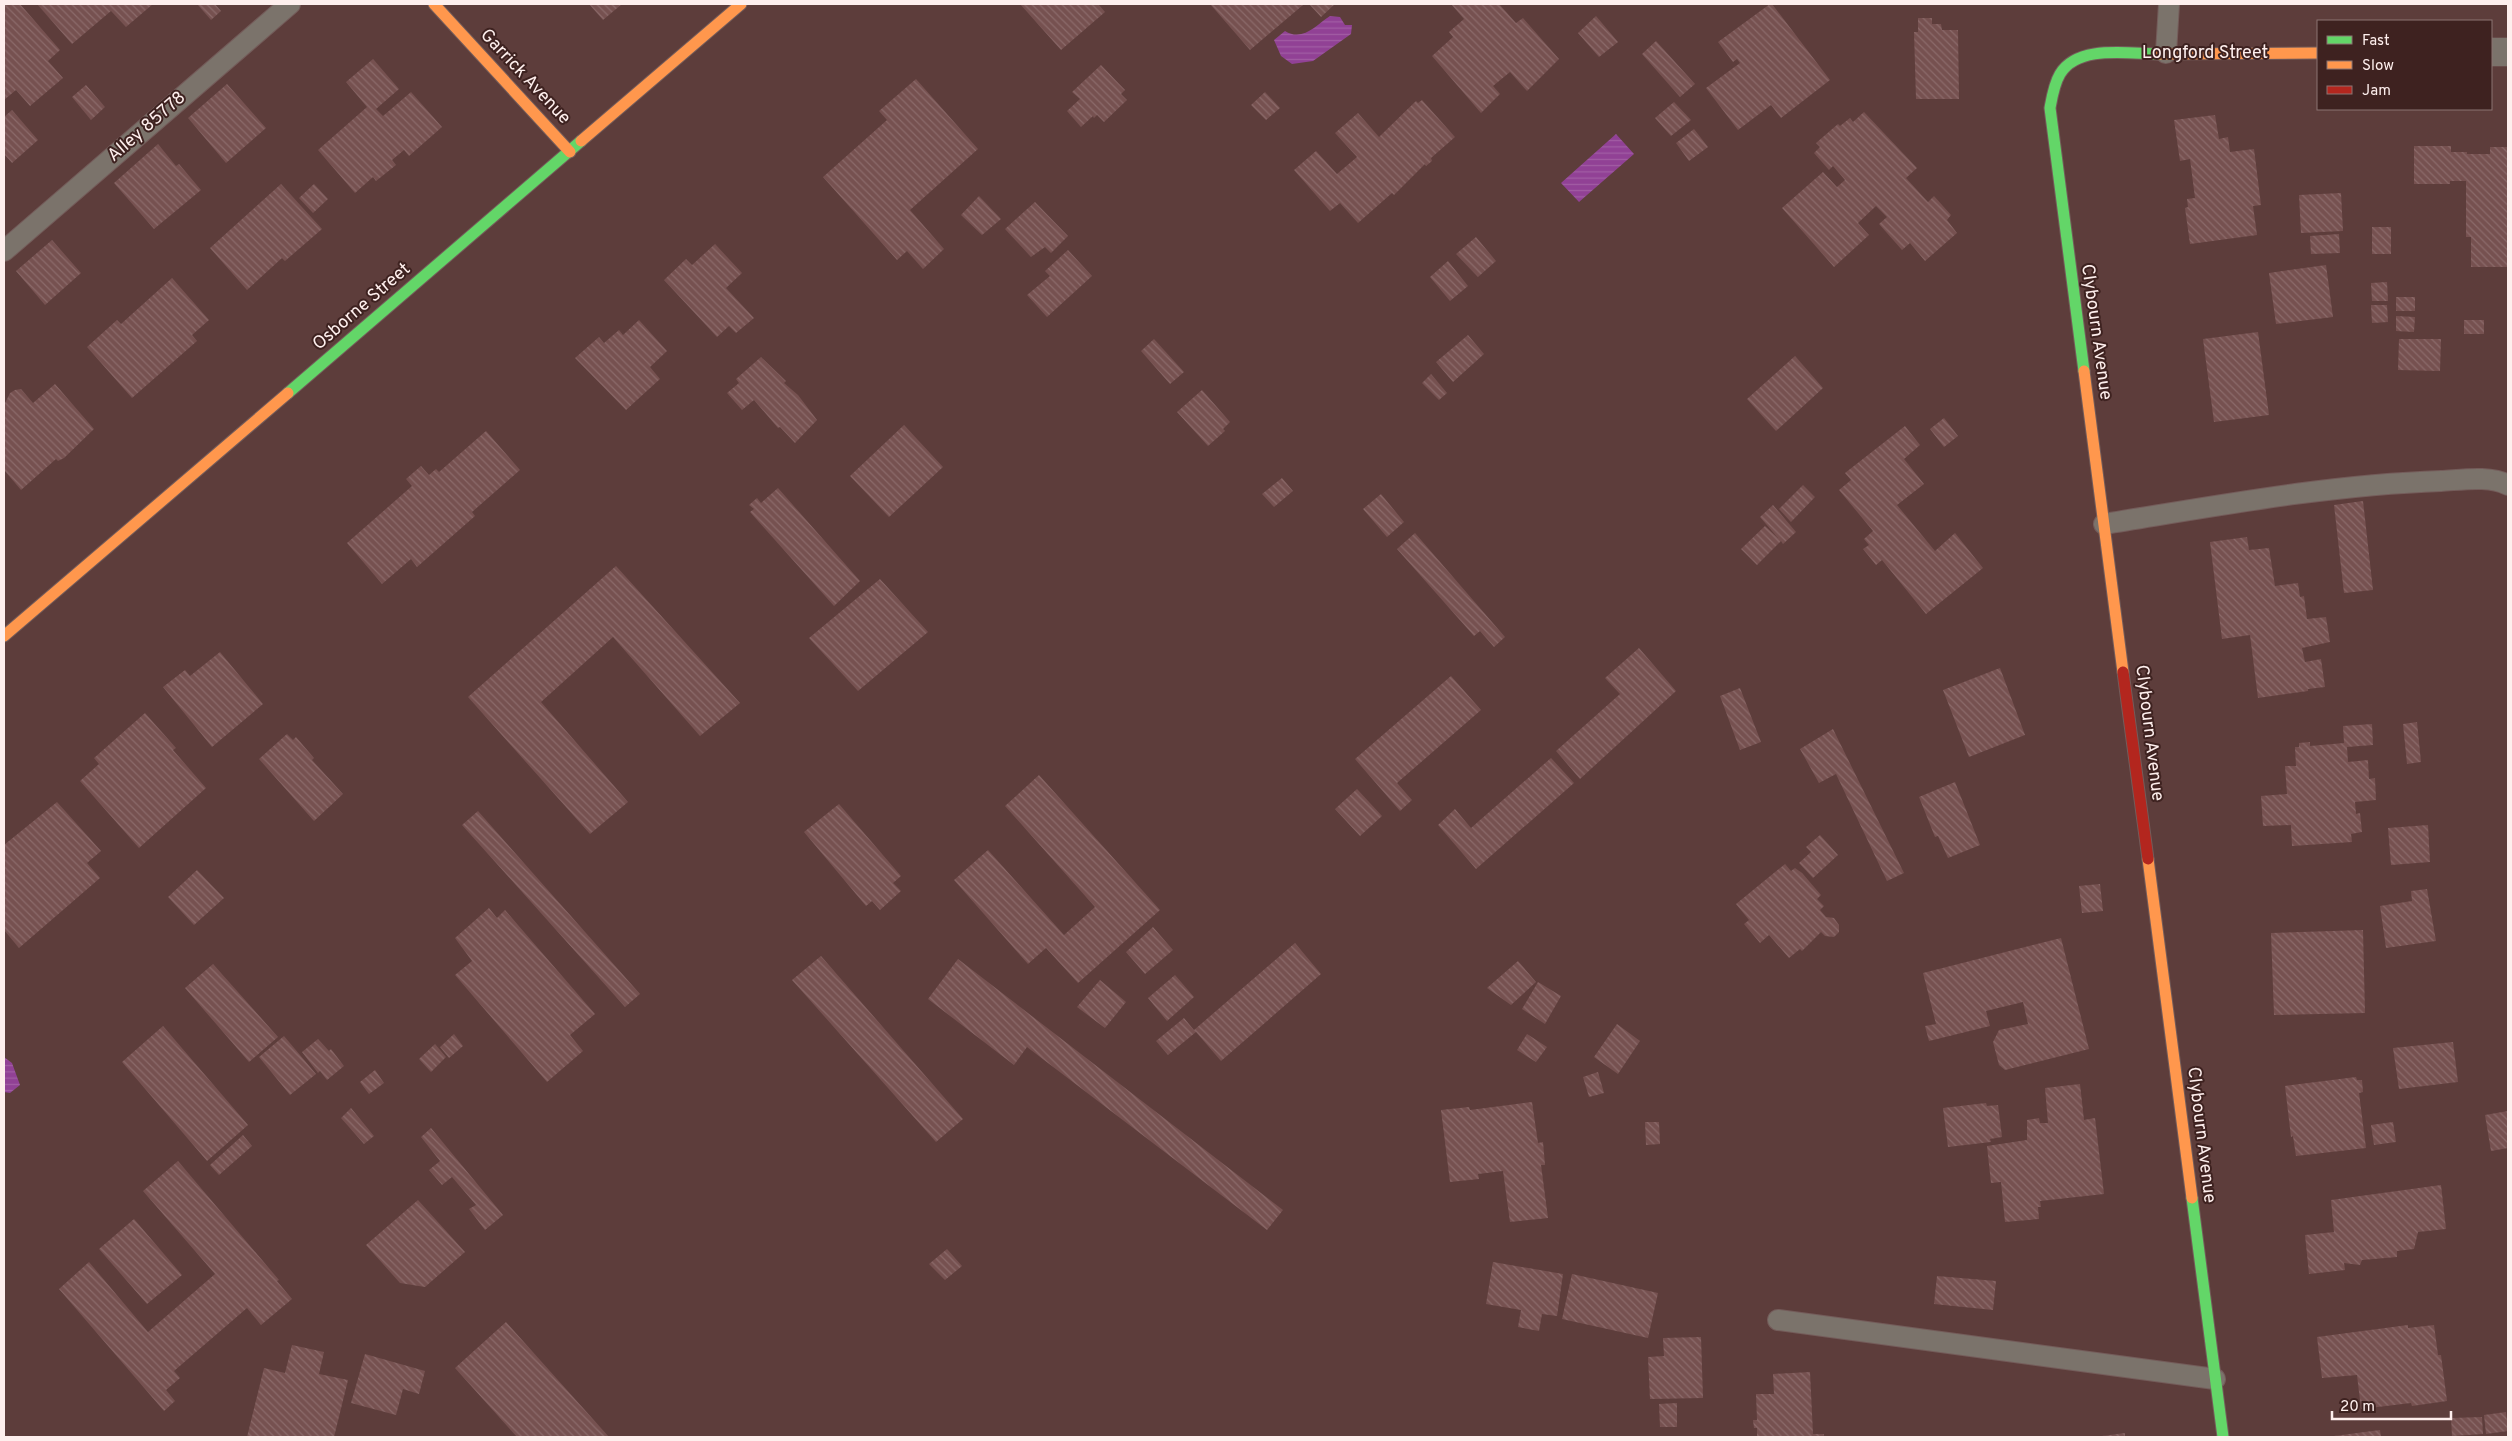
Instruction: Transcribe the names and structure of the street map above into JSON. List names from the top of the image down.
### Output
{
  "streets": {
    "street": [
      "Longford Street",
      "Garrick Avenue",
      "Osborne Street",
      "Clybourn Avenue"
    ],
    "lane": ["Alley 85778"]
  },
  "crossings": [
    ["Longford Street", "Clybourn Avenue"],
    ["Garrick Avenue", "Osborne Street"]
  ],
  "legend": ["Fast", "Slow", "Jam"],
  "scale_bar": "20 m"
}
